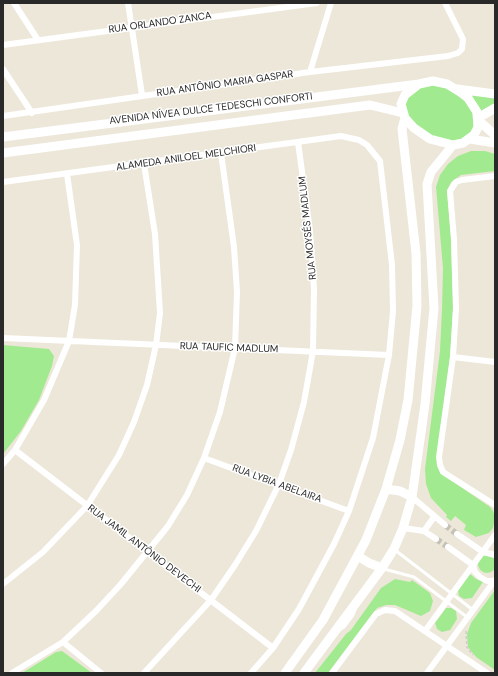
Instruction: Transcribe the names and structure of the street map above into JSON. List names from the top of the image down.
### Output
{
  "streets": {
    "street": [
      "RUA ORLANDO ZANCA",
      "RUA ANTÔNIO MARIA GASPAR",
      "AVENIDA NÍVEA DULCE TEDESCHI CONFORTI",
      "ALAMEDA ANILOEL MELCHIORI",
      "RUA MOYSÉS MADLUM",
      "RUA TAUFIC MADLUM",
      "RUA LYBIA ABELAIRA",
      "RUA JAMIL ANTÔNIO DEVECHI"
    ]
  },
  "crossings": [
    ["ALAMEDA ANILOEL MELCHIORI", "RUA MOYSÉS MADLUM"],
    ["ALAMEDA ANILOEL MELCHIORI", "RUA TAUFIC MADLUM"],
    ["RUA MOYSÉS MADLUM", "RUA TAUFIC MADLUM"],
    ["RUA MOYSÉS MADLUM", "RUA LYBIA ABELAIRA"],
    ["RUA MOYSÉS MADLUM", "RUA JAMIL ANTÔNIO DEVECHI"]
  ]
}
